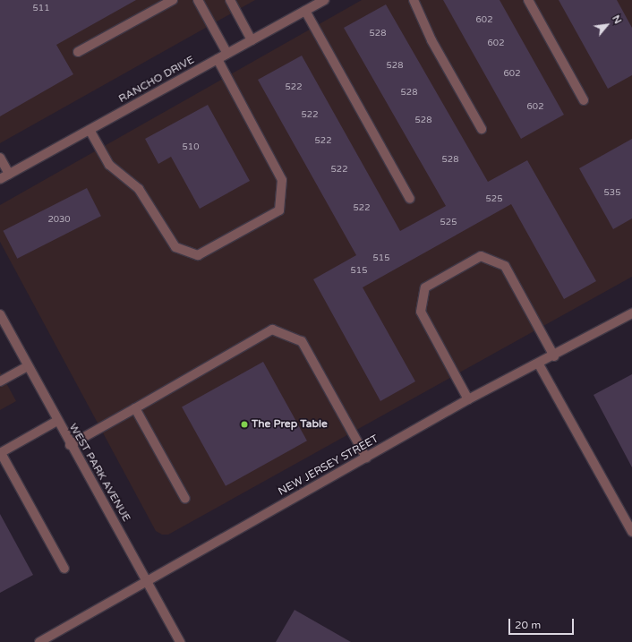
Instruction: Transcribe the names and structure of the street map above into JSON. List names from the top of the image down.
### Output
{
  "streets": {
    "street": ["RANCHO DRIVE", "NEW JERSEY STREET", "WEST PARK AVENUE"]
  },
  "crossings": [
    ["NEW JERSEY STREET", "WEST PARK AVENUE"]
  ],
  "places": ["The Prep Table"],
  "house_numbers": [
    "511",
    "602",
    "528",
    "602",
    "528",
    "602",
    "522",
    "528",
    "602",
    "522",
    "528",
    "522",
    "510",
    "528",
    "522",
    "535",
    "525",
    "522",
    "2030",
    "525",
    "515",
    "515"
  ],
  "scale_bar": "20 m",
  "north": "top right"
}
